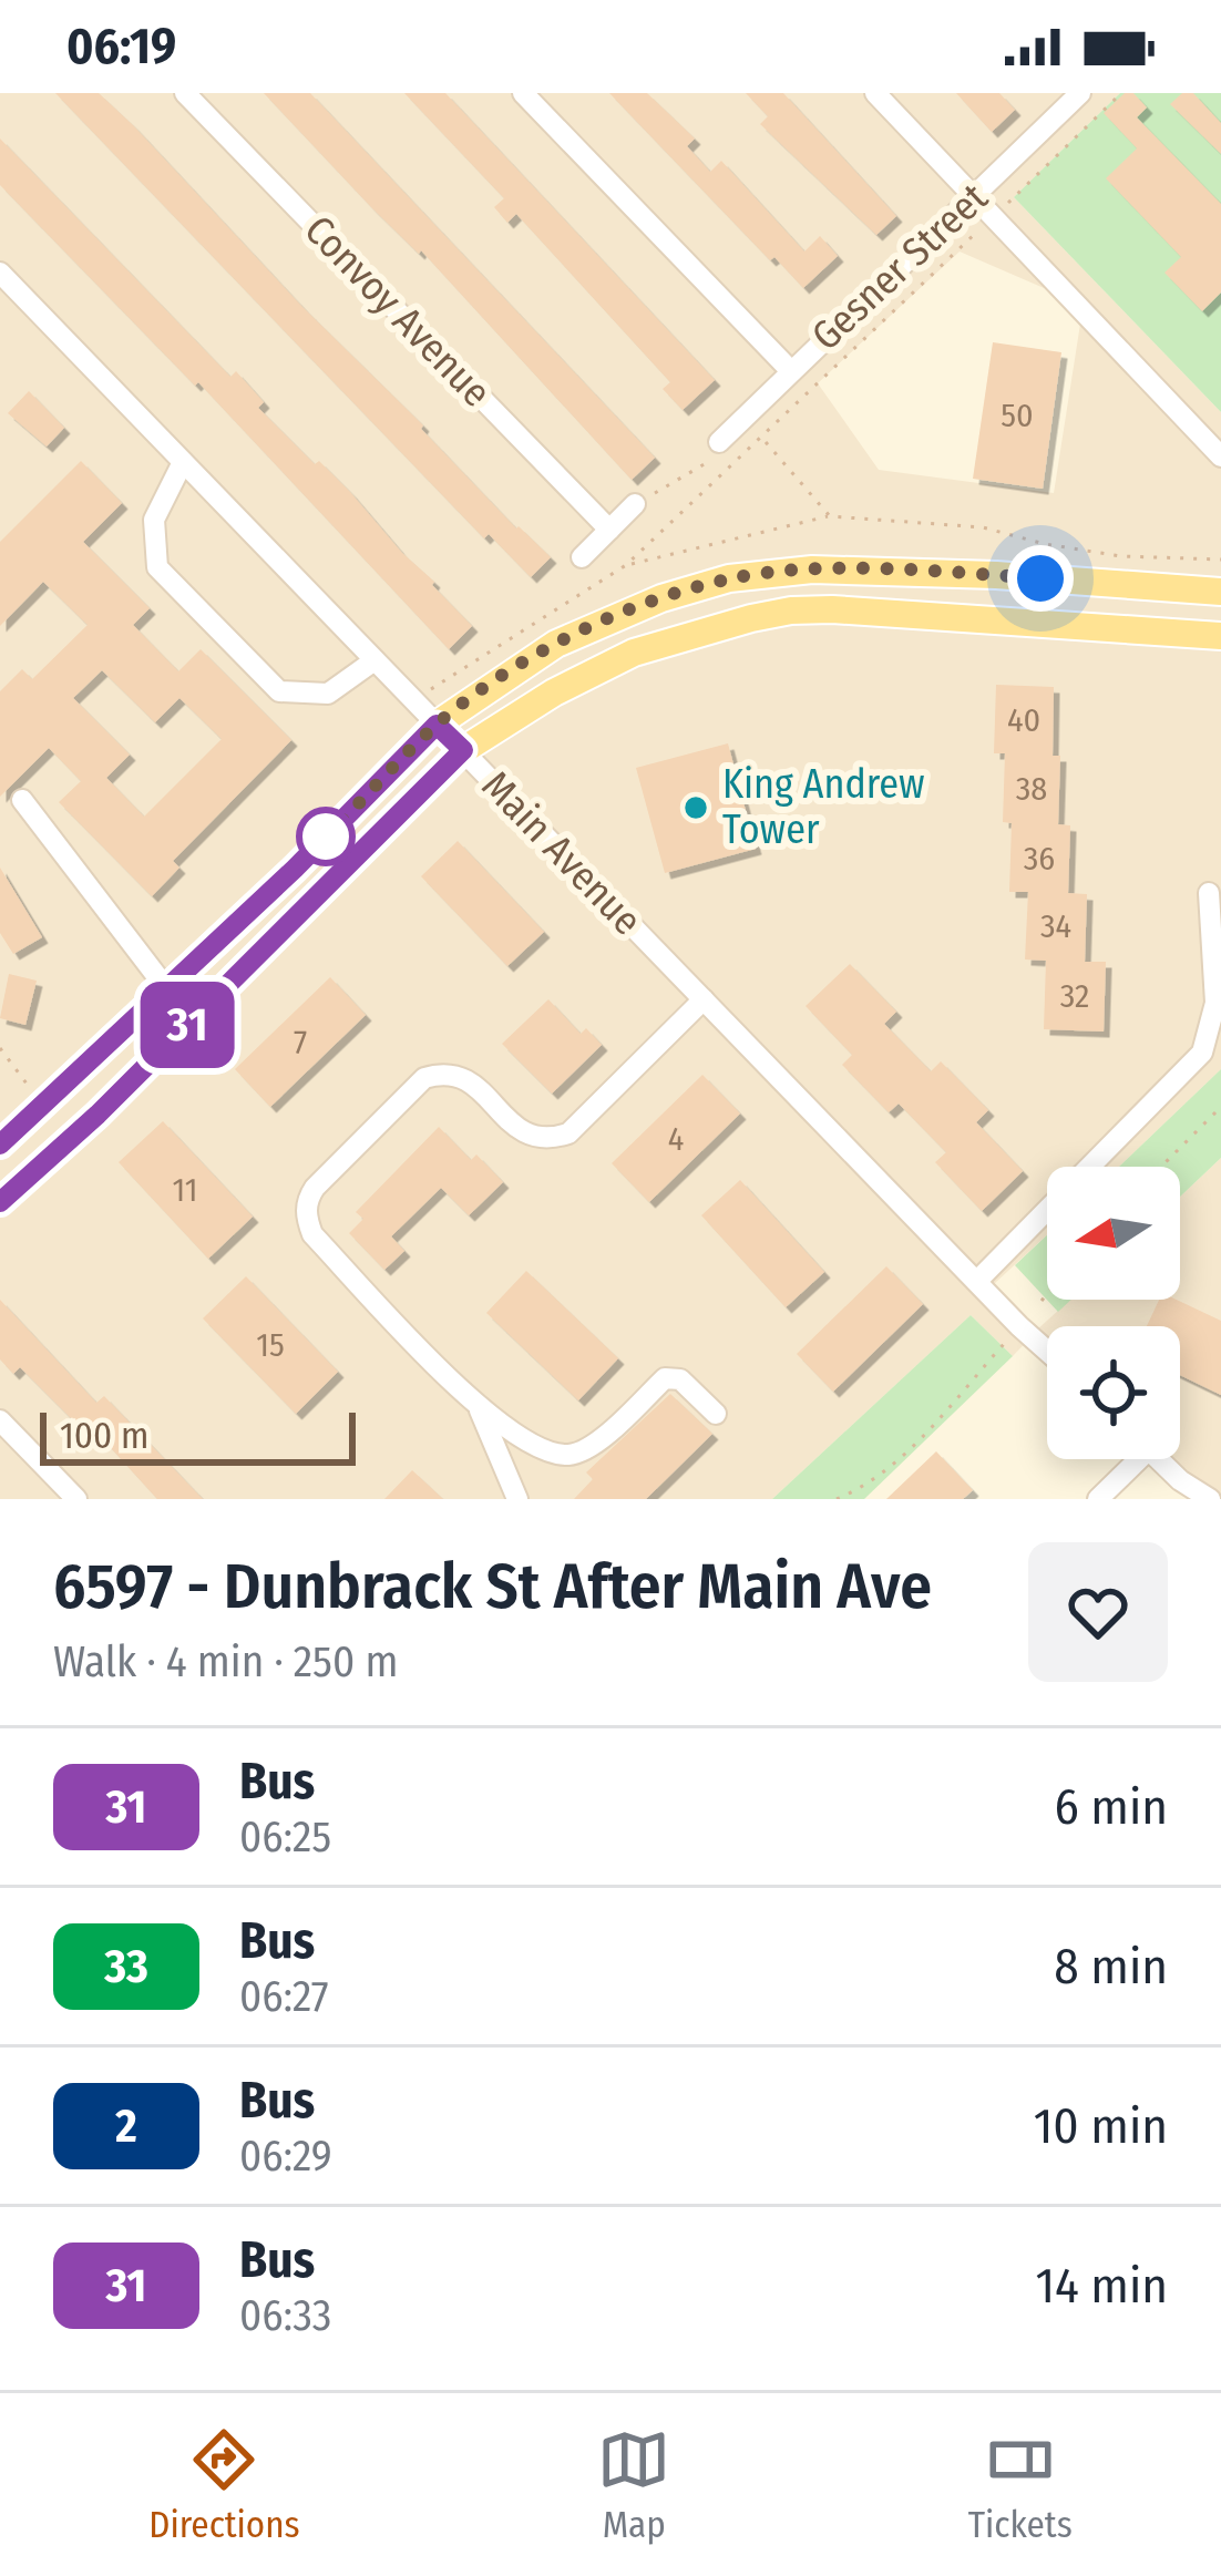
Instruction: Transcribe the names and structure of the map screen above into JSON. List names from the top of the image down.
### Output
{
  "streets": {
    "street": ["Gesner Street", "Convoy Avenue", "Main Avenue"]
  },
  "places": ["King Andrew Tower"],
  "lines": ["bus line 31"],
  "house_numbers": [
    "50",
    "40",
    "38",
    "36",
    "34",
    "32",
    "7",
    "4",
    "11",
    "15"
  ],
  "scale_bar": "100 m",
  "north": "left",
  "page": {
    "status": "06:19",
    "on_map": "31",
    "scale": "100 m",
    "heading": ["6597 - Dunbrack St After Main Ave", "Walk · 4 min · 250 m"],
    "list": [
      {
        "mark": "31",
        "name": "Bus",
        "note": "06:25",
        "value": "6 min"
      },
      {
        "mark": "33",
        "name": "Bus",
        "note": "06:27",
        "value": "8 min"
      },
      {
        "mark": "2",
        "name": "Bus",
        "note": "06:29",
        "value": "10 min"
      },
      {
        "mark": "31",
        "name": "Bus",
        "note": "06:33",
        "value": "14 min"
      }
    ],
    "tabs": ["Directions", "Map", "Tickets"]
  }
}
